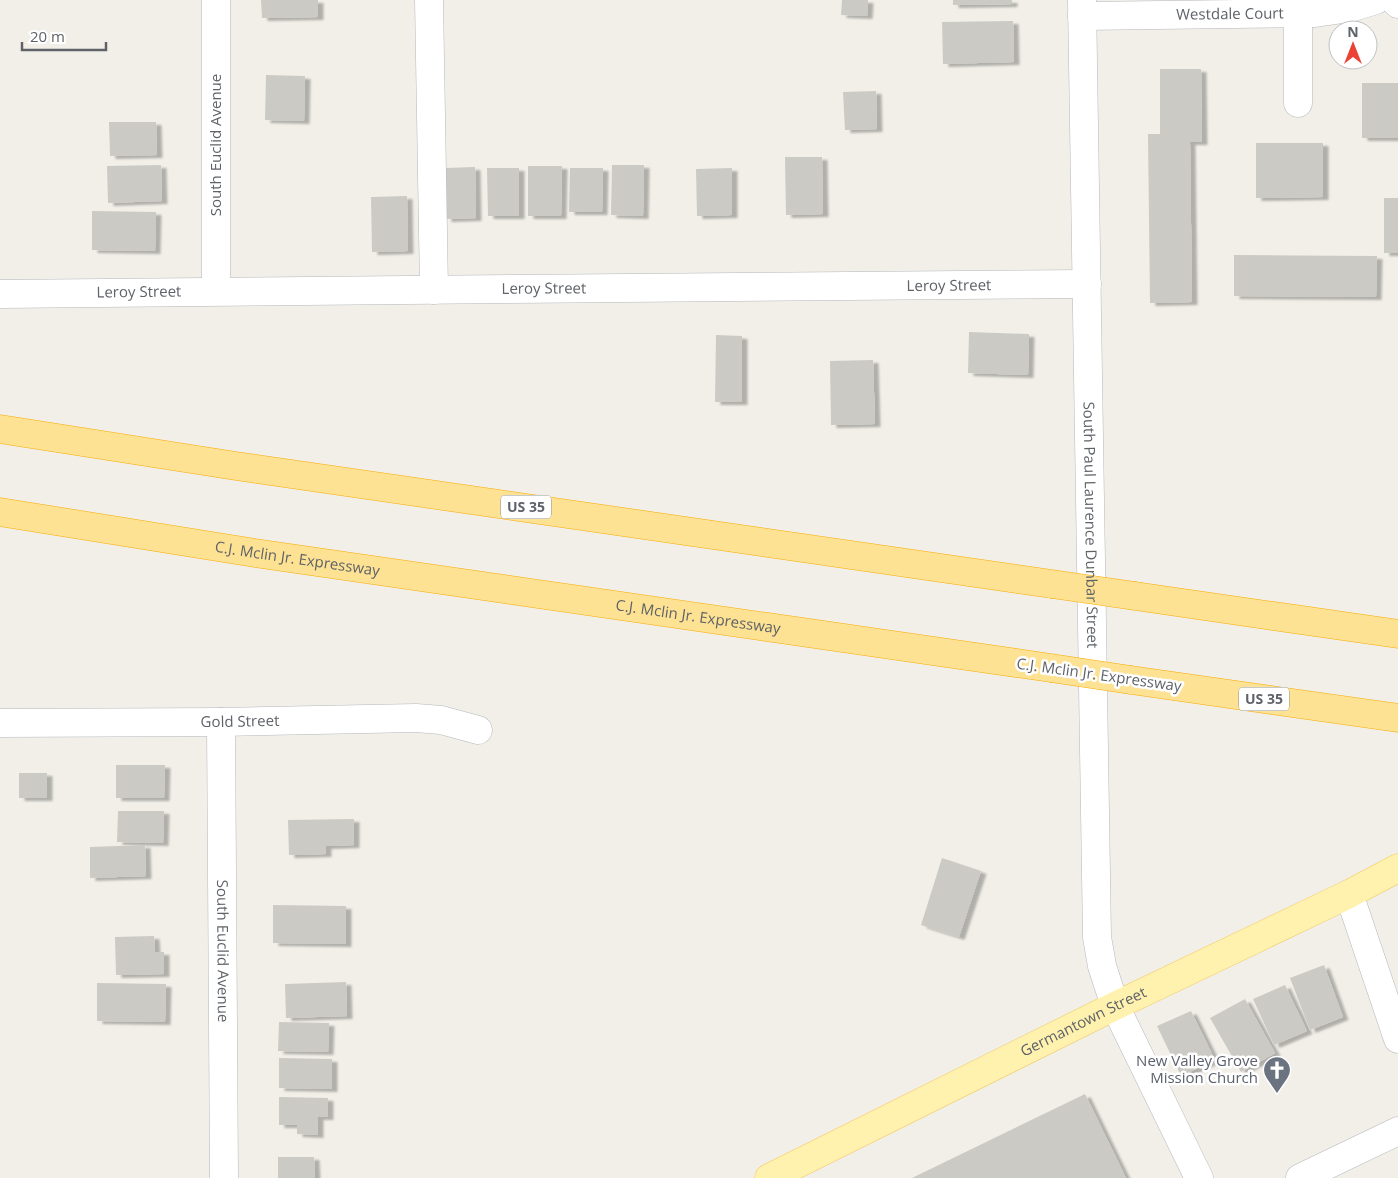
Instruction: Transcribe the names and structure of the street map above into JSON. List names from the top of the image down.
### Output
{
  "streets": {
    "highway": ["US 35", "C.J. Mclin Jr. Expressway"],
    "main road": ["Germantown Street"],
    "street": [
      "Westdale Court",
      "South Euclid Avenue",
      "Leroy Street",
      "South Paul Laurence Dunbar Street",
      "Gold Street"
    ]
  },
  "crossings": [
    ["Westdale Court", "South Paul Laurence Dunbar Street"],
    ["South Euclid Avenue", "Leroy Street"],
    ["South Euclid Avenue", "Gold Street"],
    ["Leroy Street", "South Paul Laurence Dunbar Street"],
    ["South Paul Laurence Dunbar Street", "Germantown Street"]
  ],
  "places": {
    "church": ["New Valley Grove Mission Church"]
  },
  "scale_bar": "20 m",
  "north": "top"
}
